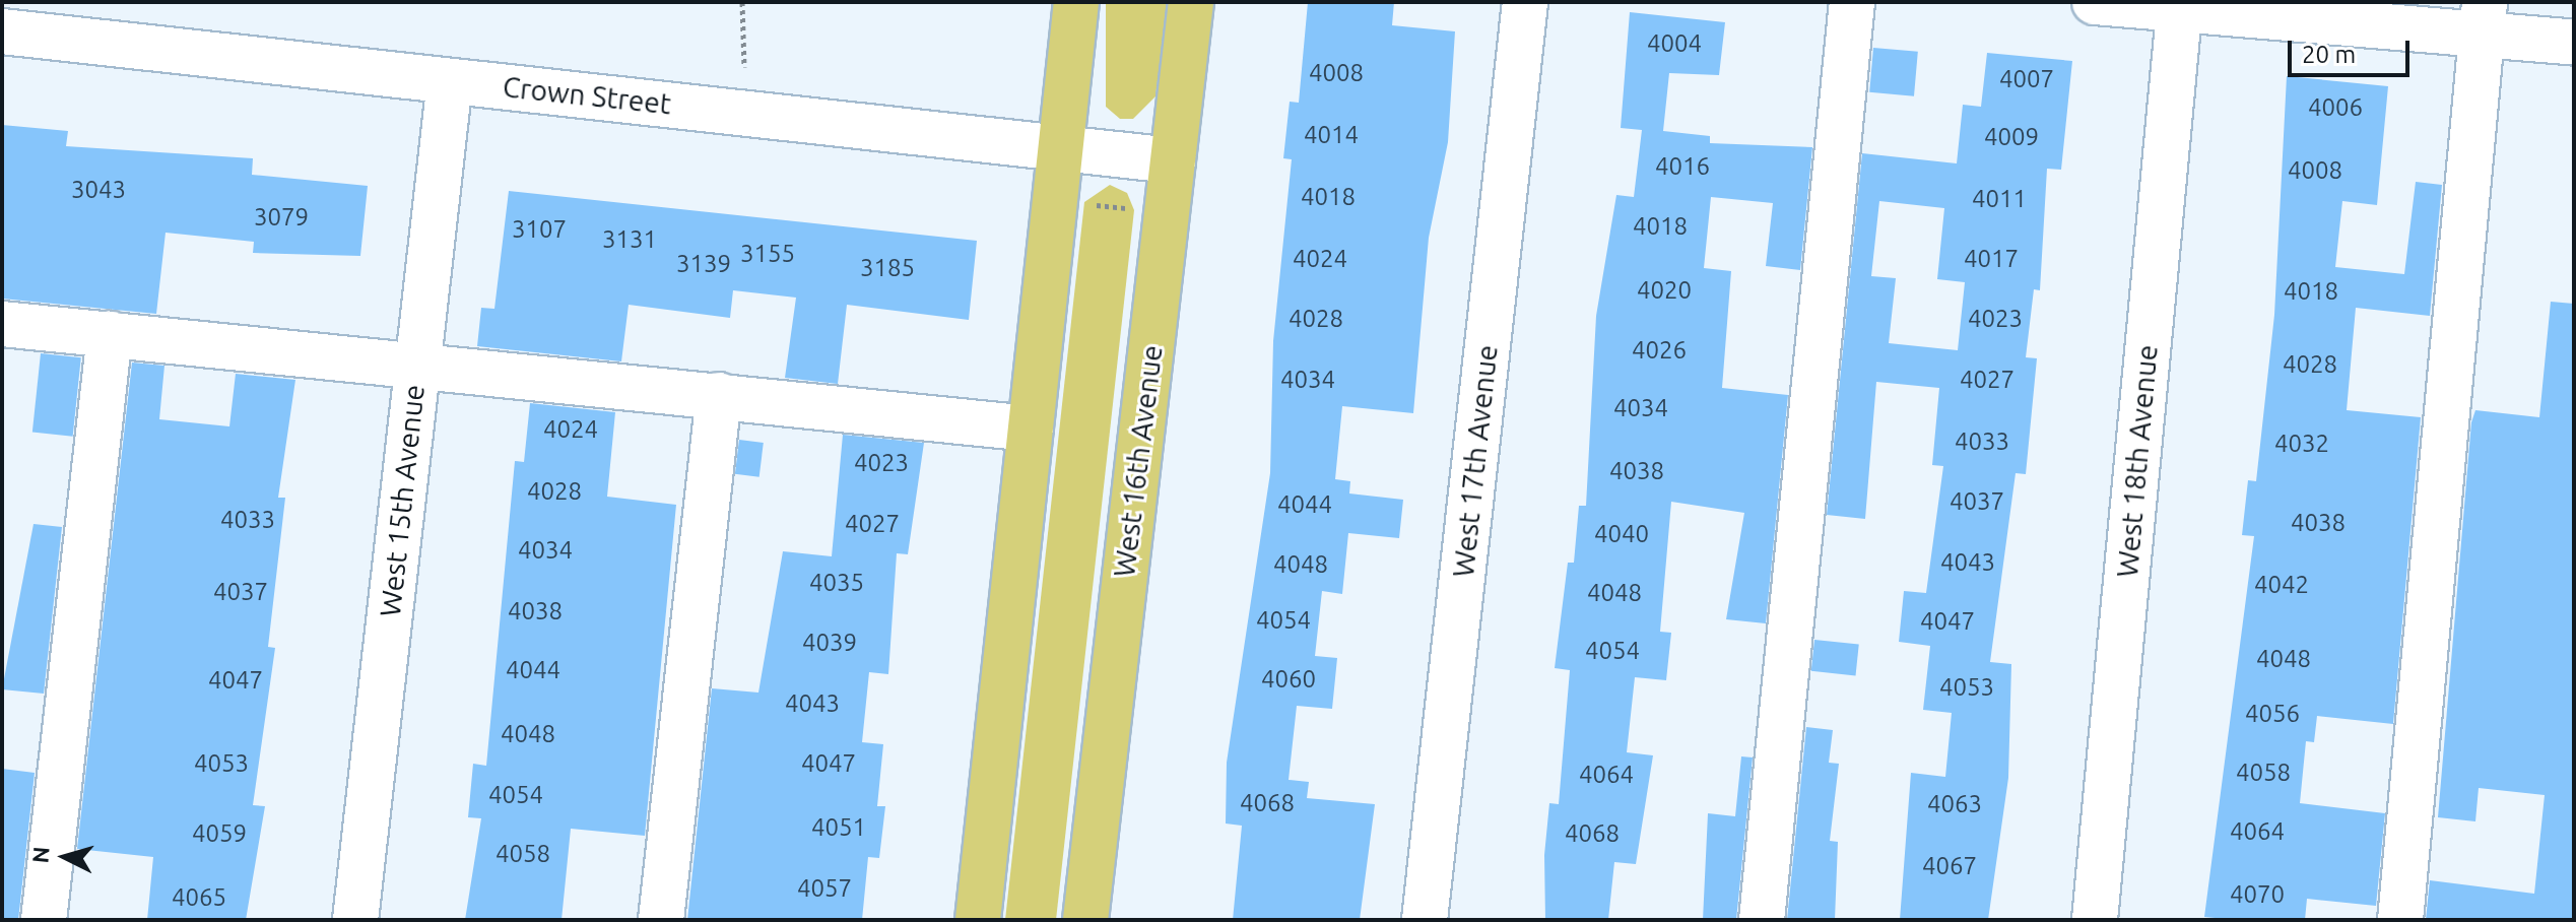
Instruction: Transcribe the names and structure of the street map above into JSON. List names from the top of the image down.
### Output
{
  "streets": {
    "main road": ["West 16th Avenue"],
    "street": [
      "Crown Street",
      "West 17th Avenue",
      "West 18th Avenue",
      "West 15th Avenue"
    ]
  },
  "crossings": [
    ["Crown Street", "West 16th Avenue"],
    ["Crown Street", "West 15th Avenue"]
  ],
  "house_numbers": [
    "4004",
    "4008",
    "4007",
    "4006",
    "4014",
    "4009",
    "4016",
    "4008",
    "3043",
    "4018",
    "4011",
    "3079",
    "4018",
    "3107",
    "3131",
    "3155",
    "4024",
    "4017",
    "3139",
    "3185",
    "4020",
    "4018",
    "4028",
    "4023",
    "4026",
    "4028",
    "4034",
    "4027",
    "4034",
    "4024",
    "4033",
    "4032",
    "4023",
    "4038",
    "4028",
    "4037",
    "4044",
    "4033",
    "4038",
    "4027",
    "4040",
    "4034",
    "4043",
    "4048",
    "4035",
    "4042",
    "4037",
    "4048",
    "4038",
    "4054",
    "4047",
    "4039",
    "4054",
    "4048",
    "4044",
    "4060",
    "4047",
    "4053",
    "4043",
    "4056",
    "4048",
    "4053",
    "4047",
    "4058",
    "4064",
    "4054",
    "4068",
    "4063",
    "4051",
    "4064",
    "4059",
    "4068",
    "4058",
    "4067",
    "4057",
    "4070",
    "4065"
  ],
  "scale_bar": "20 m",
  "north": "left"
}
